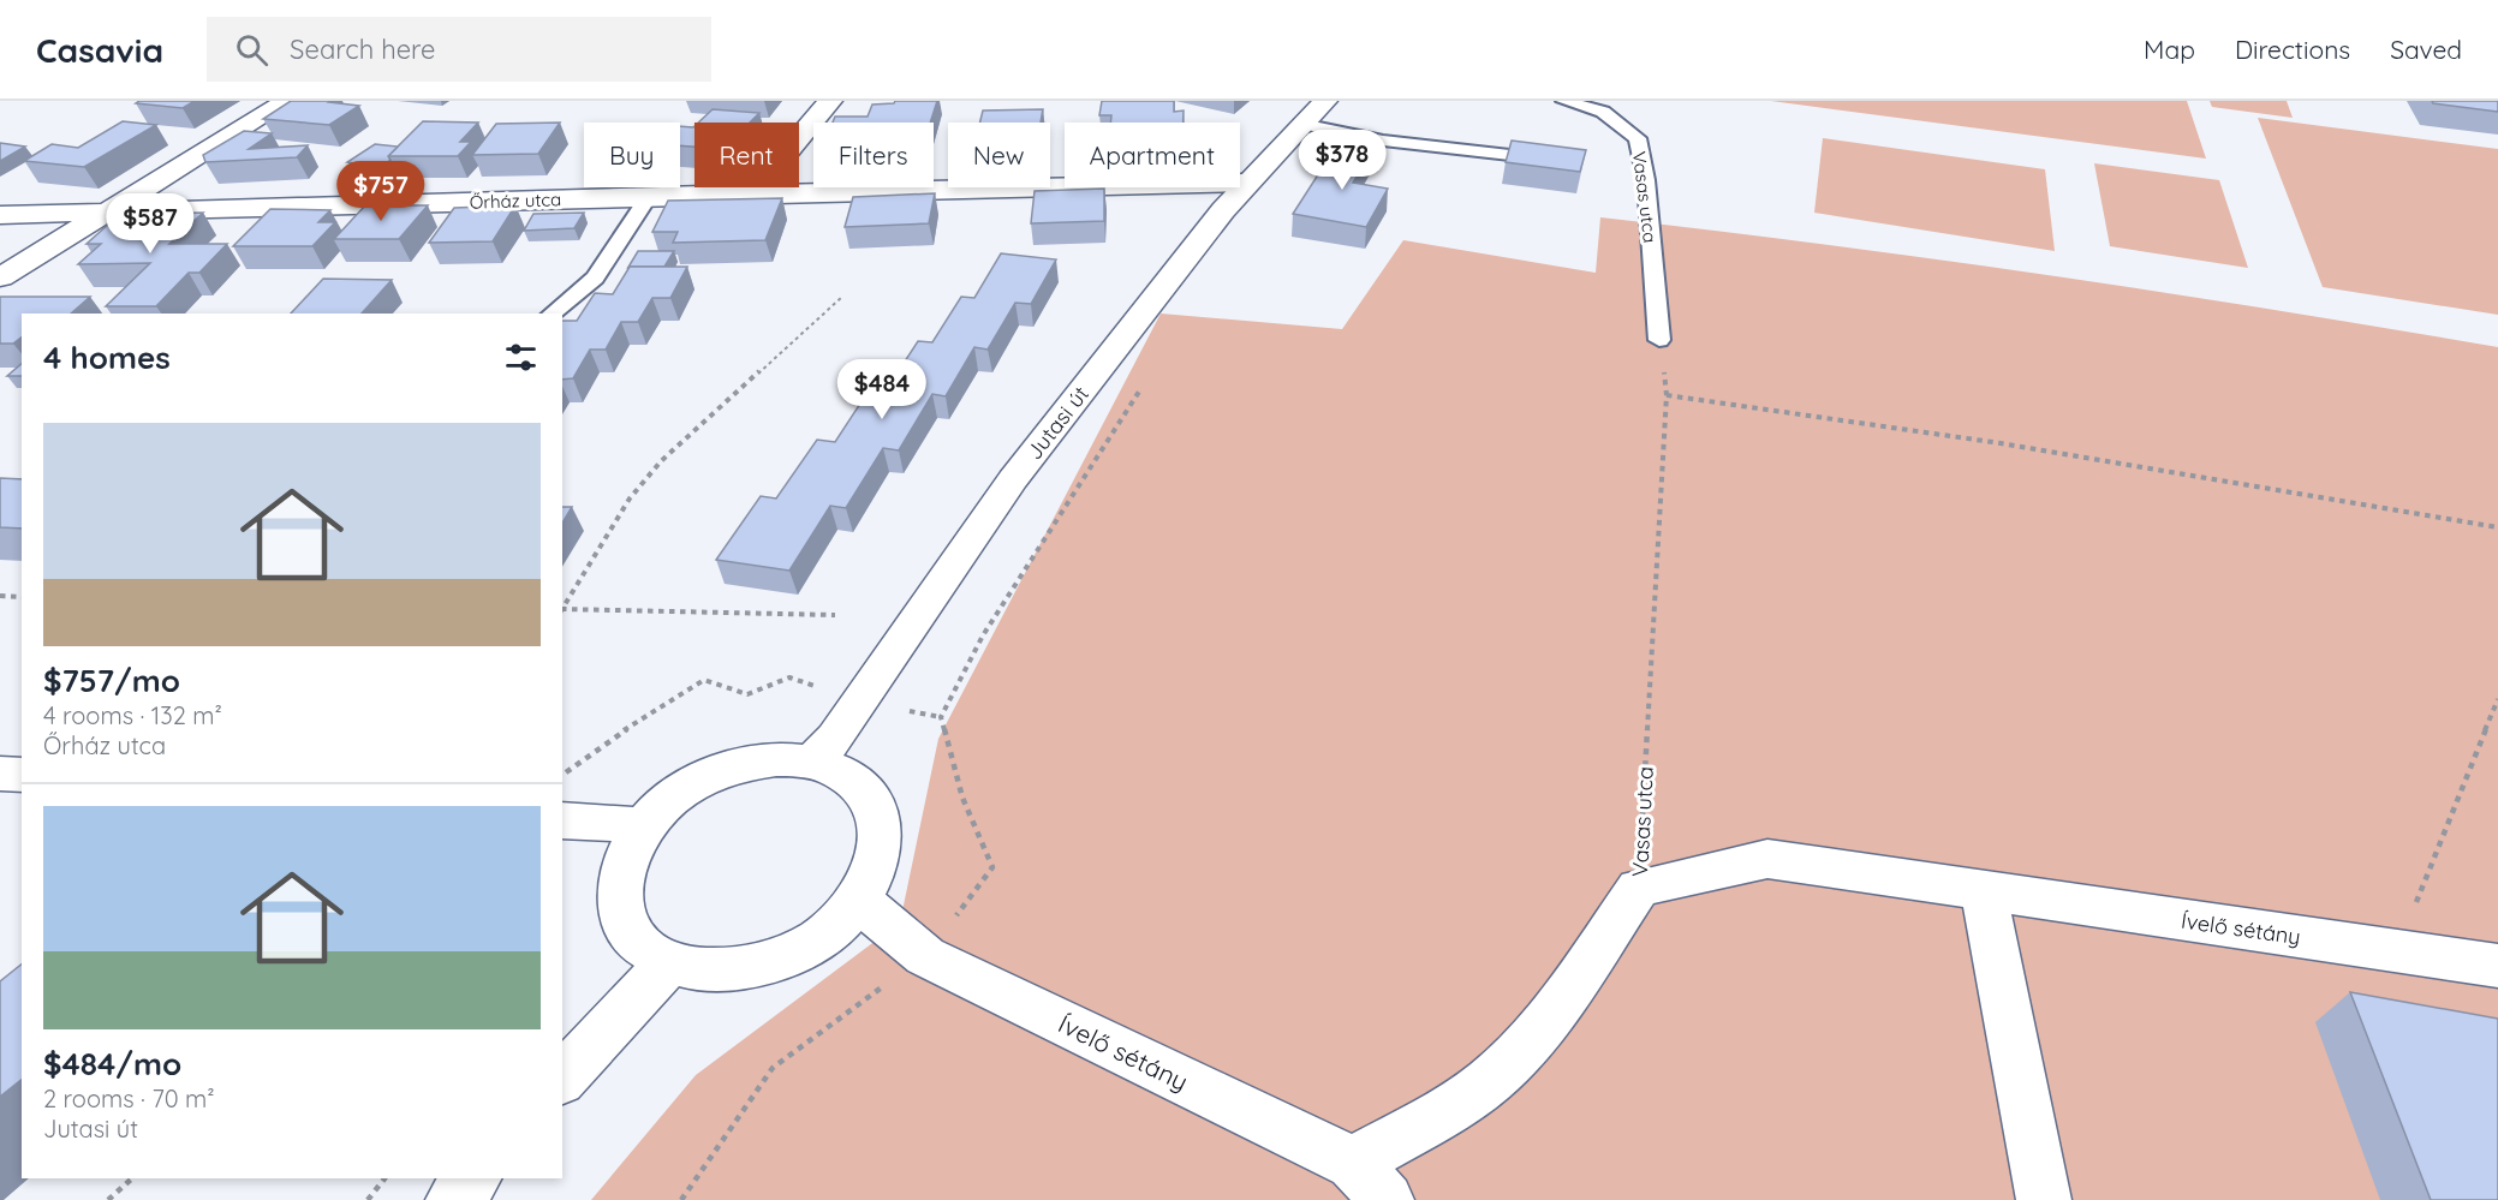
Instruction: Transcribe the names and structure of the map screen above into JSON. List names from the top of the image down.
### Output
{
  "streets": {
    "street": [
      "Vasas utca",
      "Őrház utca",
      "Jutasi út",
      "Ívelő sétány"
    ]
  },
  "crossings": [
    ["Vasas utca", "Ívelő sétány"],
    ["Őrház utca", "Jutasi út"],
    ["Jutasi út", "Ívelő sétány"]
  ],
  "page": {
    "header": "Casavia",
    "search": "Search here",
    "nav": ["Map", "Directions", "Saved"],
    "chip": [
      "Buy",
      "Rent",
      "Filters",
      "New",
      "Apartment"
    ],
    "price": [
      "$378",
      "$757",
      "$587",
      "$484"
    ],
    "heading": "4 homes",
    "list": [
      {
        "name": "$757/mo",
        "note": "4 rooms · 132 m² · Őrház utca"
      },
      {
        "name": "$484/mo",
        "note": "2 rooms · 70 m² · Jutasi út"
      }
    ]
  }
}
